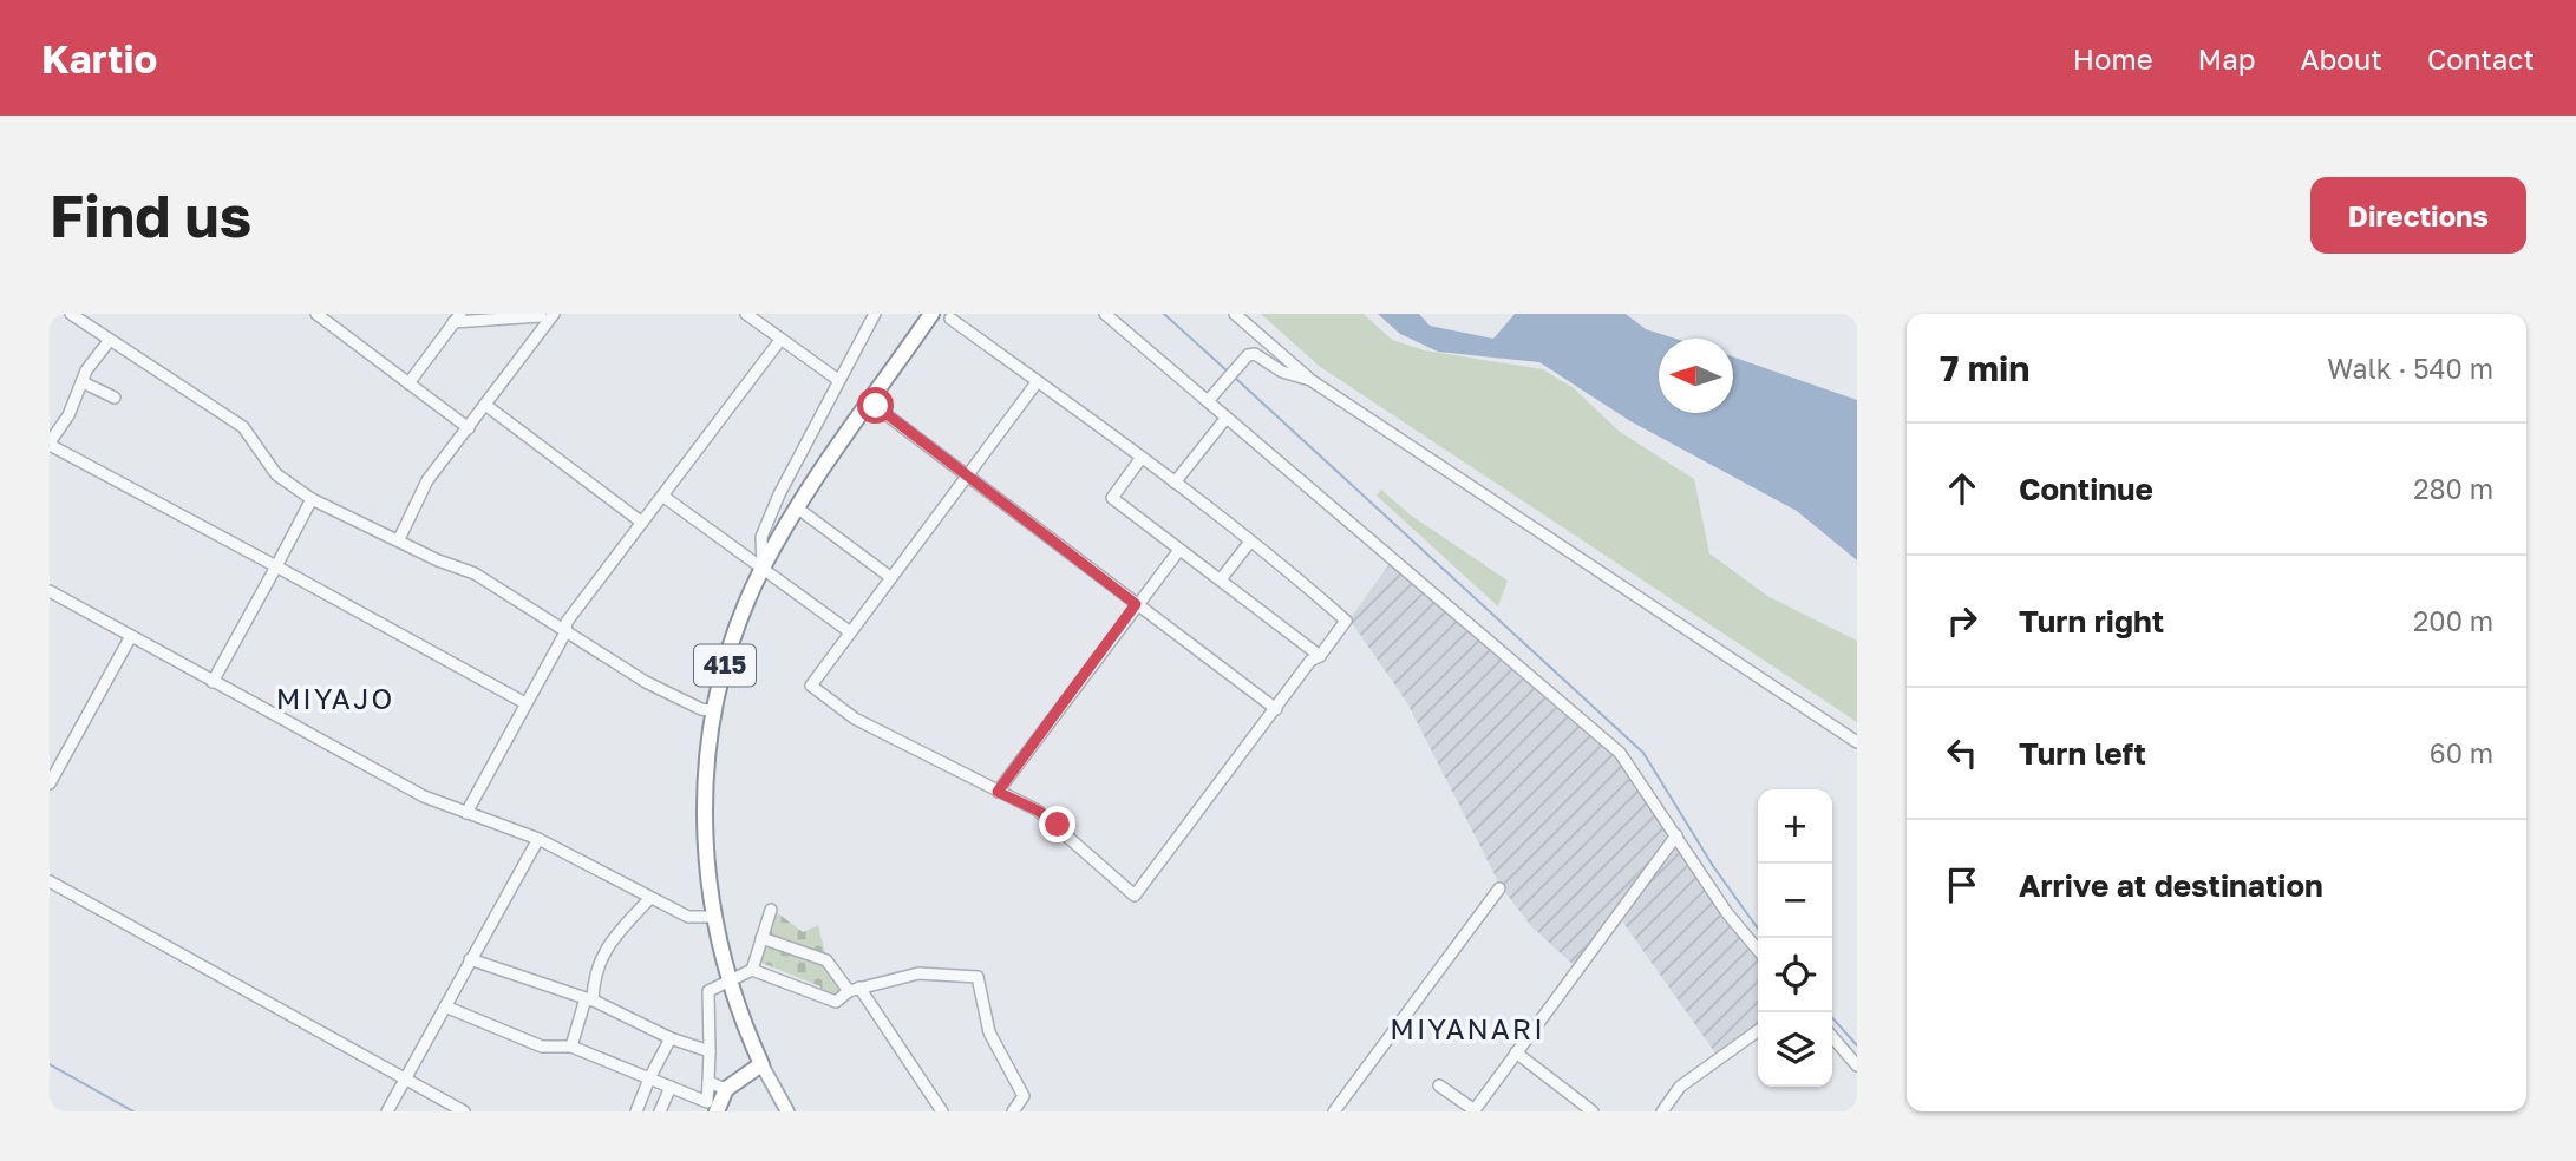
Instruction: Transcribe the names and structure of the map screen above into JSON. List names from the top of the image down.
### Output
{
  "streets": {
    "highway": ["415"]
  },
  "districts": ["MIYAJO", "MIYANARI"],
  "north": "left",
  "page": {
    "header": "Kartio",
    "nav": [
      "Home",
      "Map",
      "About",
      "Contact"
    ],
    "buttons": "Directions",
    "title": "Find us",
    "heading": ["7 min", "Walk · 540 m"],
    "list": [
      ["Continue", "280 m"],
      ["Turn right", "200 m"],
      ["Turn left", "60 m"],
      "Arrive at destination"
    ],
    "map_buttons": ["+", "−"]
  }
}
